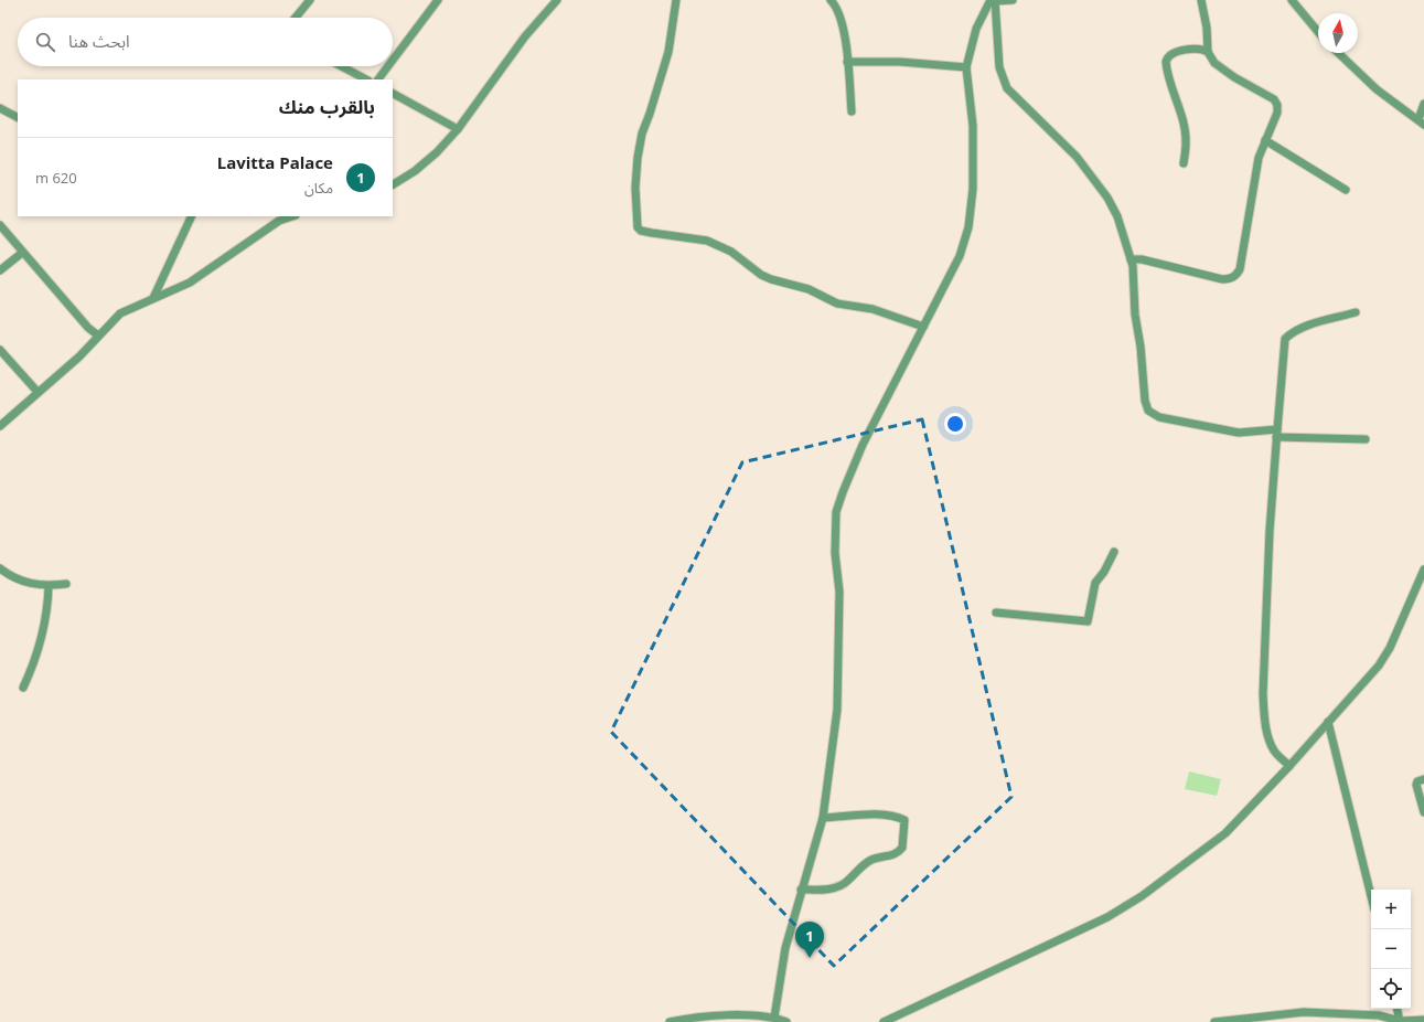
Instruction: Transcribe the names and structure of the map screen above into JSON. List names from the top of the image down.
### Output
{
  "north": "top",
  "page": {
    "search": "ابحث هنا",
    "heading": "بالقرب منك",
    "list": [
      {
        "mark": "1",
        "name": "Lavitta Palace",
        "note": "مكان",
        "value": "620 m"
      }
    ],
    "map_buttons": ["+", "−"],
    "pins": "1"
  }
}
